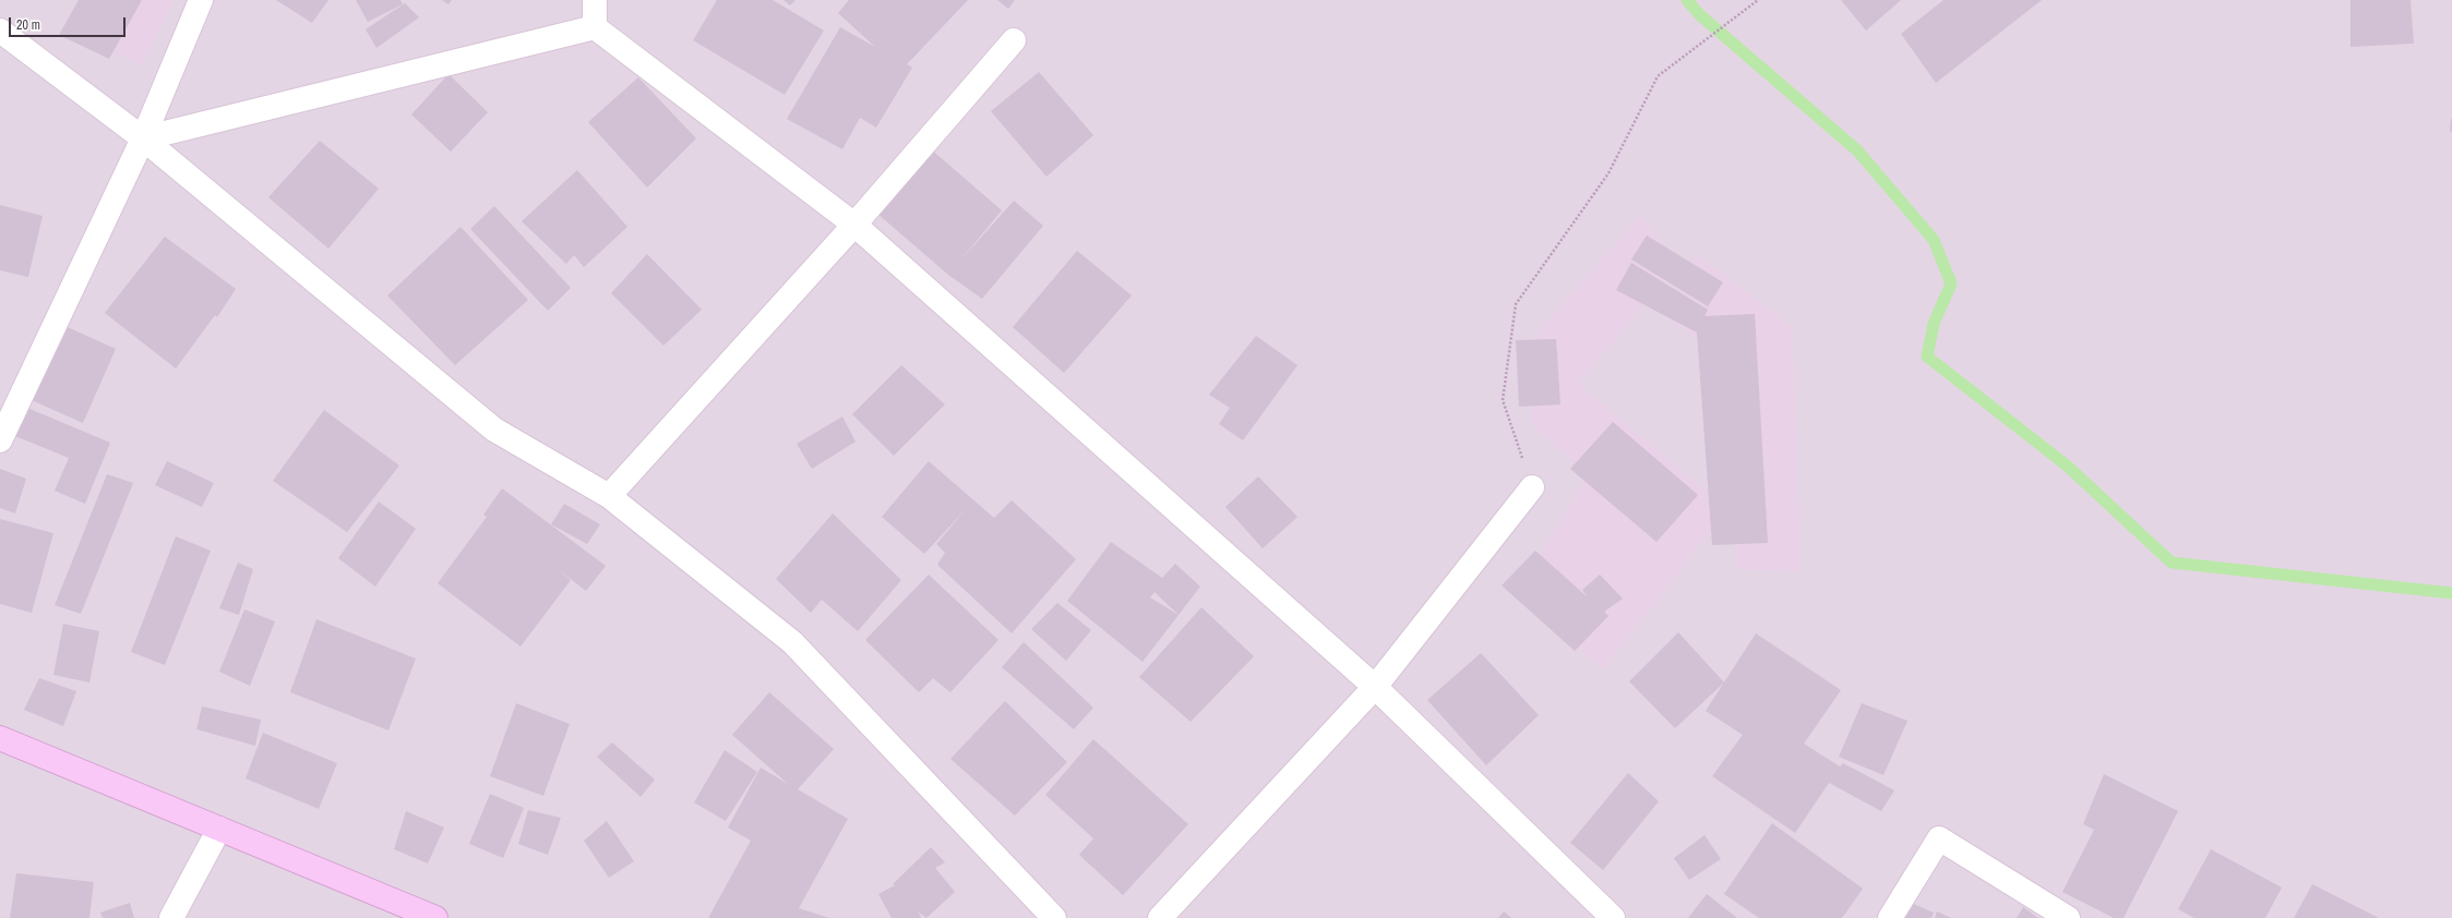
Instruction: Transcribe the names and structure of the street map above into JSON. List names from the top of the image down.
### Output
{
  "scale_bar": "20 m"
}
